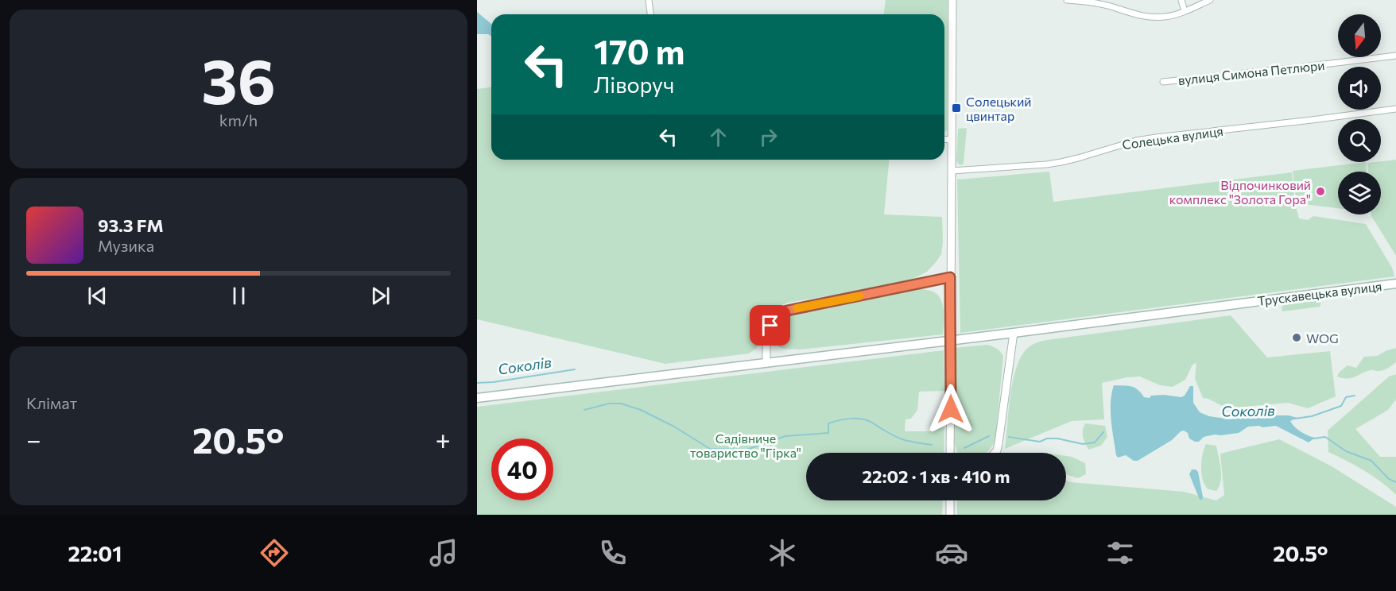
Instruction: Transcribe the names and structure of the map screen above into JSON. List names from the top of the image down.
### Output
{
  "streets": {
    "main road": ["Трускавецька вулиця"],
    "street": ["вулиця Симона Петлюри", "Солецька вулиця"]
  },
  "water": ["Соколів"],
  "parks": ["Садівниче товариство \"Гірка\""],
  "places": {
    "transit": ["Солецький цвинтар"],
    "other": ["Відпочинковий комплекс \"Золота Гора\"", "WOG"]
  },
  "north": "bottom",
  "page": {
    "tile": [
      ["36", "km/h"],
      "Клімат"
    ],
    "turn": ["170 m", "Ліворуч"],
    "song": ["93.3 FM", "Музика"],
    "heat": ["−", "20.5°", "+"],
    "limit": "40",
    "trip": "22:02 · 1 хв · 410 m",
    "tabs": ["22:01", "20.5°"]
  }
}
